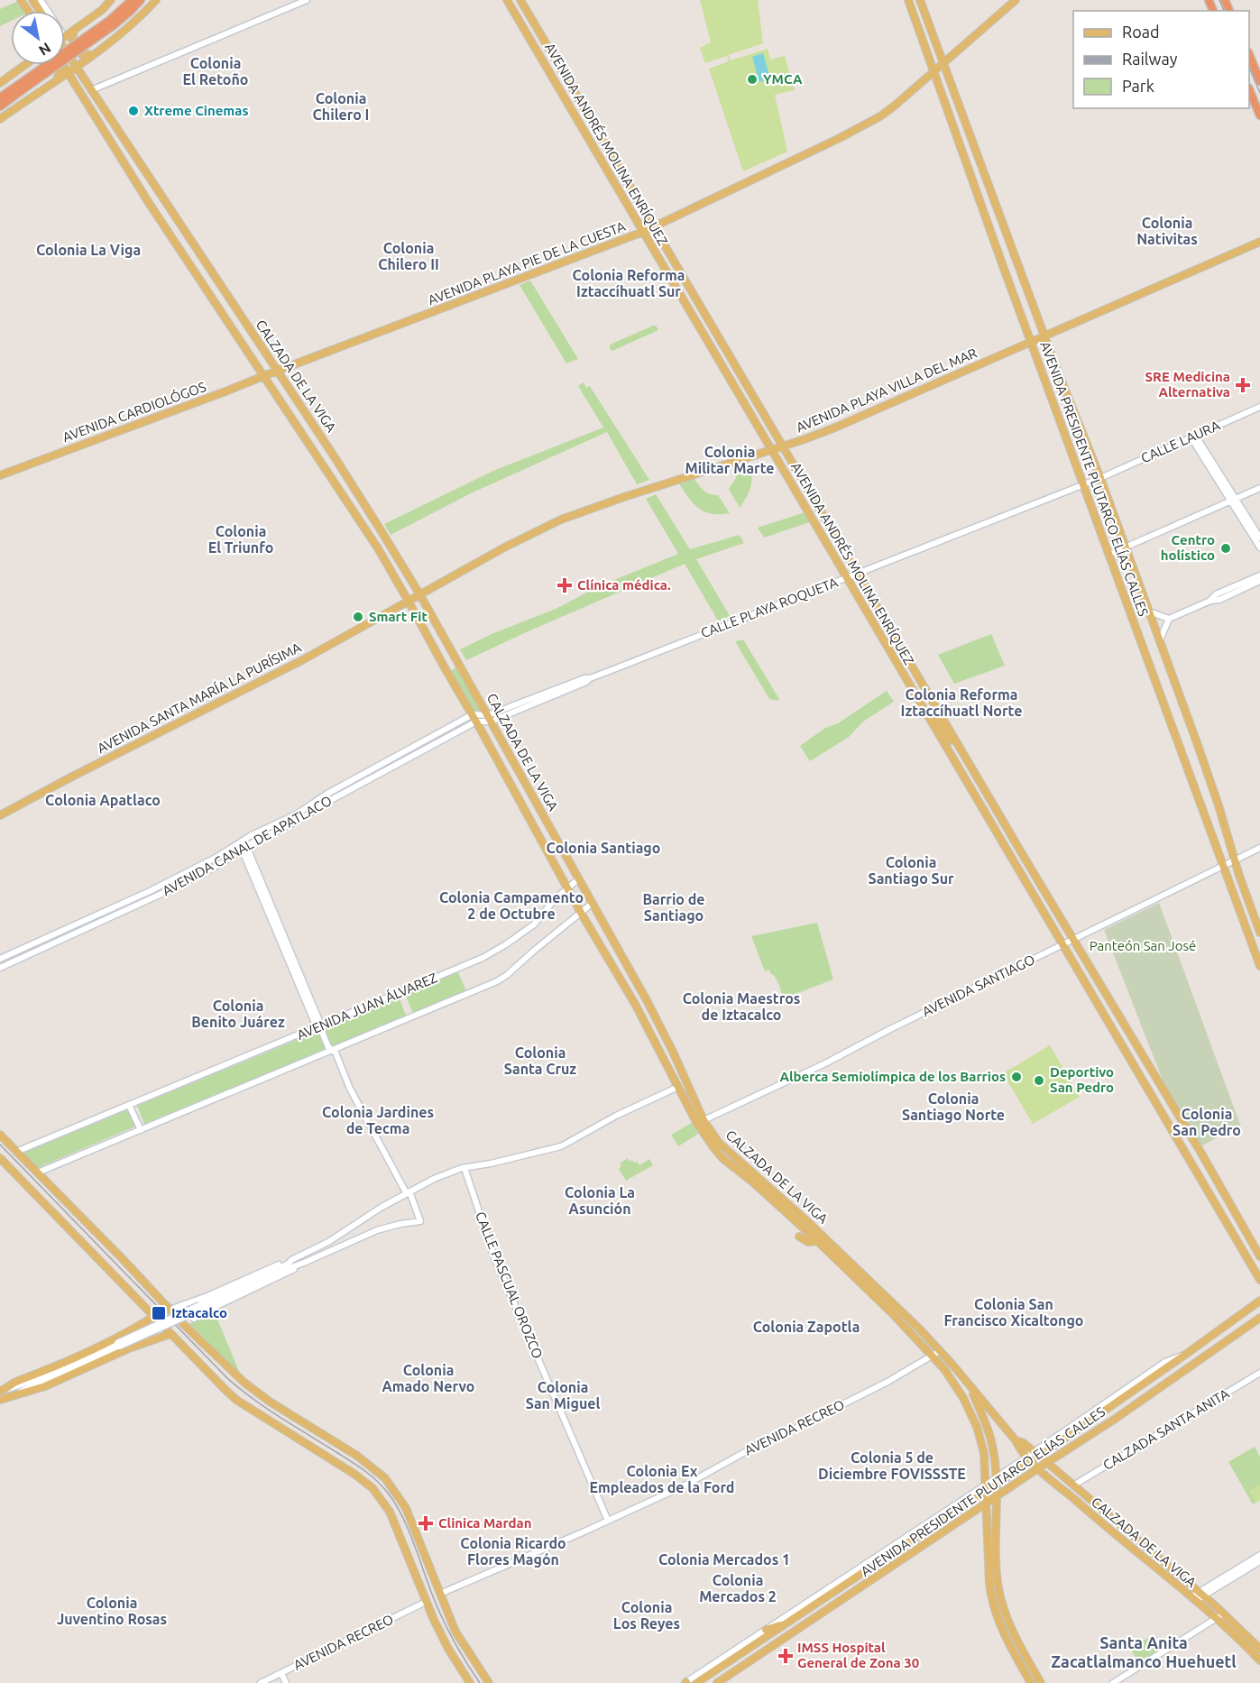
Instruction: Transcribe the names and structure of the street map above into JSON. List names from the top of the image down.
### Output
{
  "streets": {
    "main road": [
      "AVENIDA ANDRÉS MOLINA ENRÍQUEZ",
      "AVENIDA PLAYA PIE DE LA CUESTA",
      "CALZADA DE LA VIGA",
      "AVENIDA PLAYA VILLA DEL MAR",
      "AVENIDA CARDIOLÓGOS",
      "AVENIDA PRESIDENTE PLUTARCO ELÍAS CALLES",
      "AVENIDA SANTA MARÍA LA PURÍSIMA"
    ],
    "street": [
      "CALLE LAURA",
      "CALLE PLAYA ROQUETA",
      "AVENIDA CANAL DE APATLACO",
      "AVENIDA SANTIAGO",
      "AVENIDA JUAN ÁLVAREZ",
      "CALLE PASCUAL OROZCO",
      "AVENIDA RECREO",
      "CALZADA SANTA ANITA"
    ]
  },
  "crossings": [
    ["AVENIDA ANDRÉS MOLINA ENRÍQUEZ", "AVENIDA PLAYA PIE DE LA CUESTA"],
    ["AVENIDA ANDRÉS MOLINA ENRÍQUEZ", "AVENIDA PLAYA VILLA DEL MAR"],
    ["AVENIDA ANDRÉS MOLINA ENRÍQUEZ", "CALLE PLAYA ROQUETA"],
    ["AVENIDA ANDRÉS MOLINA ENRÍQUEZ", "AVENIDA SANTIAGO"],
    ["AVENIDA PLAYA PIE DE LA CUESTA", "CALZADA DE LA VIGA"],
    ["AVENIDA PLAYA PIE DE LA CUESTA", "AVENIDA CARDIOLÓGOS"],
    ["AVENIDA PLAYA PIE DE LA CUESTA", "AVENIDA PRESIDENTE PLUTARCO ELÍAS CALLES"],
    ["CALZADA DE LA VIGA", "AVENIDA PLAYA VILLA DEL MAR"],
    ["CALZADA DE LA VIGA", "AVENIDA CARDIOLÓGOS"],
    ["CALZADA DE LA VIGA", "AVENIDA PRESIDENTE PLUTARCO ELÍAS CALLES"],
    ["CALZADA DE LA VIGA", "CALLE PLAYA ROQUETA"],
    ["CALZADA DE LA VIGA", "AVENIDA SANTA MARÍA LA PURÍSIMA"],
    ["CALZADA DE LA VIGA", "AVENIDA CANAL DE APATLACO"],
    ["CALZADA DE LA VIGA", "AVENIDA SANTIAGO"],
    ["CALZADA DE LA VIGA", "AVENIDA JUAN ÁLVAREZ"],
    ["CALZADA DE LA VIGA", "AVENIDA RECREO"],
    ["CALZADA DE LA VIGA", "CALZADA SANTA ANITA"],
    ["AVENIDA PLAYA VILLA DEL MAR", "AVENIDA PRESIDENTE PLUTARCO ELÍAS CALLES"],
    ["AVENIDA PLAYA VILLA DEL MAR", "AVENIDA SANTA MARÍA LA PURÍSIMA"],
    ["CALLE LAURA", "AVENIDA PRESIDENTE PLUTARCO ELÍAS CALLES"],
    ["CALLE LAURA", "CALLE PLAYA ROQUETA"],
    ["AVENIDA PRESIDENTE PLUTARCO ELÍAS CALLES", "CALLE PLAYA ROQUETA"],
    ["AVENIDA PRESIDENTE PLUTARCO ELÍAS CALLES", "AVENIDA SANTIAGO"],
    ["CALLE PASCUAL OROZCO", "AVENIDA RECREO"]
  ],
  "districts": [
    "Colonia El Retoño",
    "Colonia Chilero I",
    "Colonia Nativitas",
    "Colonia Chilero II",
    "Colonia La Viga",
    "Colonia Reforma Iztaccíhuatl Sur",
    "Colonia Militar Marte",
    "Colonia El Triunfo",
    "Colonia Reforma Iztaccíhuatl Norte",
    "Colonia Apatlaco",
    "Colonia Santiago",
    "Colonia Santiago Sur",
    "Colonia Campamento 2 de Octubre",
    "Barrio de Santiago",
    "Colonia Maestros de Iztacalco",
    "Colonia Benito Juárez",
    "Colonia Santa Cruz",
    "Colonia Santiago Norte",
    "Colonia Jardines de Tecma",
    "Colonia San Pedro",
    "Colonia La Asunción",
    "Colonia San Francisco Xicaltongo",
    "Colonia Zapotla",
    "Colonia Amado Nervo",
    "Colonia San Miguel",
    "Colonia 5 de Diciembre FOVISSSTE",
    "Colonia Ex Empleados de la Ford",
    "Colonia Ricardo Flores Magón",
    "Colonia Mercados 1",
    "Colonia Mercados 2",
    "Colonia Juventino Rosas",
    "Colonia Los Reyes",
    "Santa Anita Zacatlalmanco Huehuetl"
  ],
  "parks": ["Panteón San José"],
  "places": {
    "other": [
      "YMCA",
      "Xtreme Cinemas",
      "Centro holístico",
      "Smart Fit",
      "Alberca Semiolímpica de los Barrios",
      "Deportivo San Pedro"
    ],
    "health": [
      "SRE Medicina Alternativa",
      "Clínica médica.",
      "Clinica Mardan",
      "IMSS Hospital General de Zona 30"
    ],
    "transit": ["Iztacalco"]
  },
  "legend": ["Road", "Railway", "Park"],
  "north": "bottom right"
}
